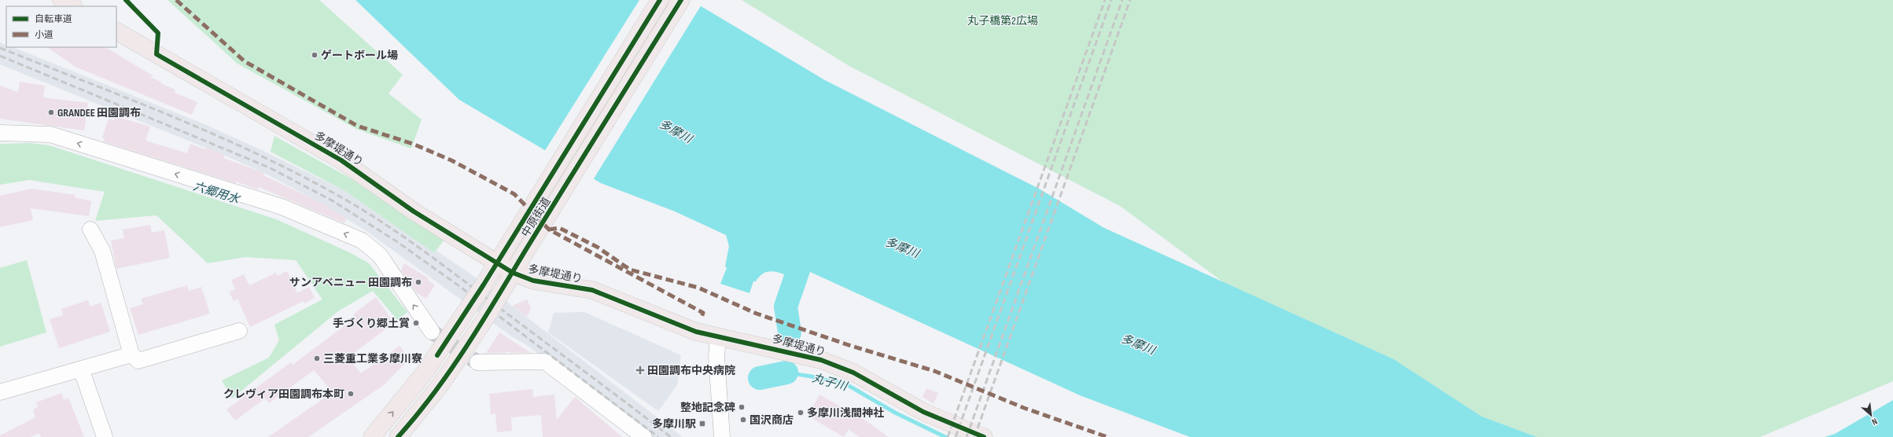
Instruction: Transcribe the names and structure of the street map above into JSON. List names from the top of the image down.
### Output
{
  "streets": {
    "main road": ["多摩堤通り", "中原街道"]
  },
  "crossings": [
    ["多摩堤通り", "中原街道"]
  ],
  "water": ["多摩川", "六郷用水", "丸子川"],
  "parks": ["丸子橋第2広場"],
  "places": {
    "other": [
      "ゲートボール場",
      "GRANDEE 田園調布",
      "サンアベニュー 田園調布",
      "手づくり郷土賞",
      "三菱重工業多摩川寮",
      "クレヴィア田園調布本町",
      "整地記念碑",
      "多摩川浅間神社",
      "国沢商店"
    ],
    "health": ["田園調布中央病院"],
    "transit": ["多摩川駅"]
  },
  "legend": ["自転車道", "小道"],
  "north": "bottom right"
}
